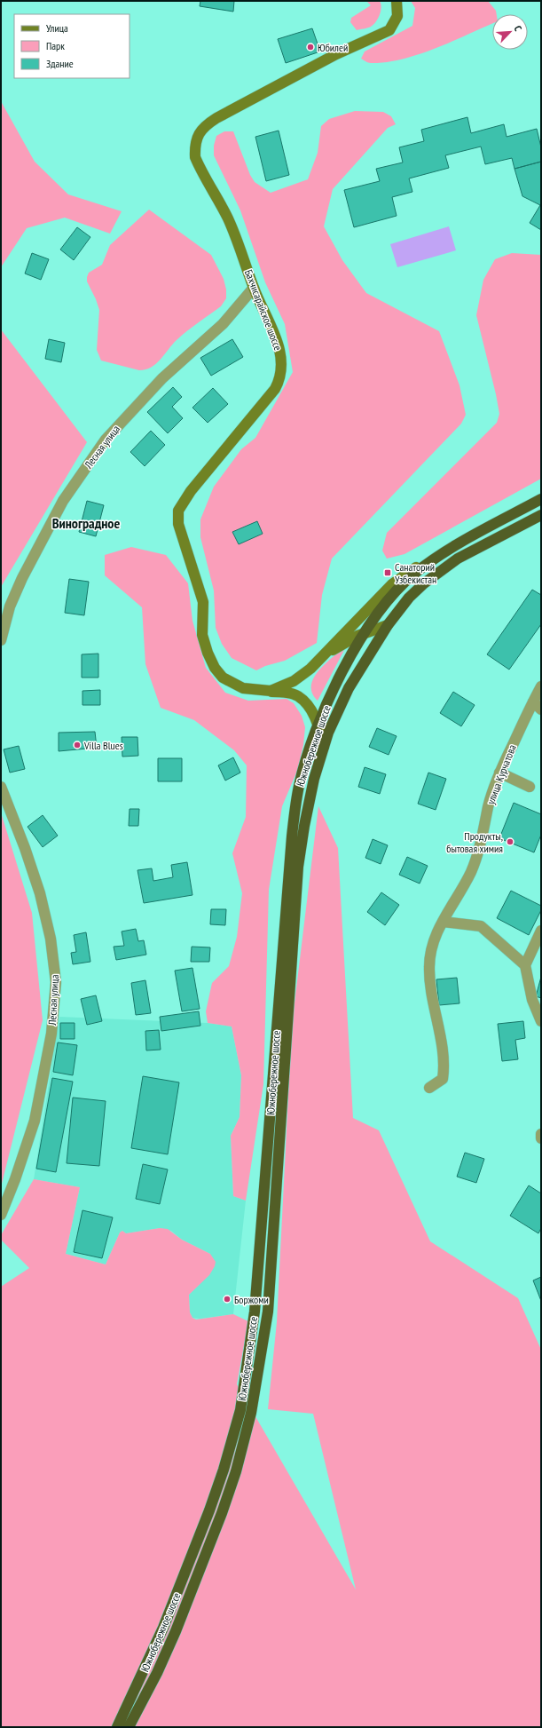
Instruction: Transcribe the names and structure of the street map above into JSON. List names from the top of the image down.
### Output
{
  "streets": {
    "highway": ["Южнобережное шоссе"],
    "main road": ["Бахчисарайское шоссе"],
    "street": ["Лесная улица", "улица Курчатова"]
  },
  "crossings": [
    ["Бахчисарайское шоссе", "Лесная улица"],
    ["Бахчисарайское шоссе", "Южнобережное шоссе"]
  ],
  "districts": ["Виноградное"],
  "places": {
    "other": [
      "Юбилей",
      "Villa Blues",
      "Продукты, бытовая химия",
      "Боржоми"
    ],
    "transit": ["Санаторий Узбекистан"]
  },
  "legend": ["Улица", "Парк", "Здание"],
  "north": "top right"
}
